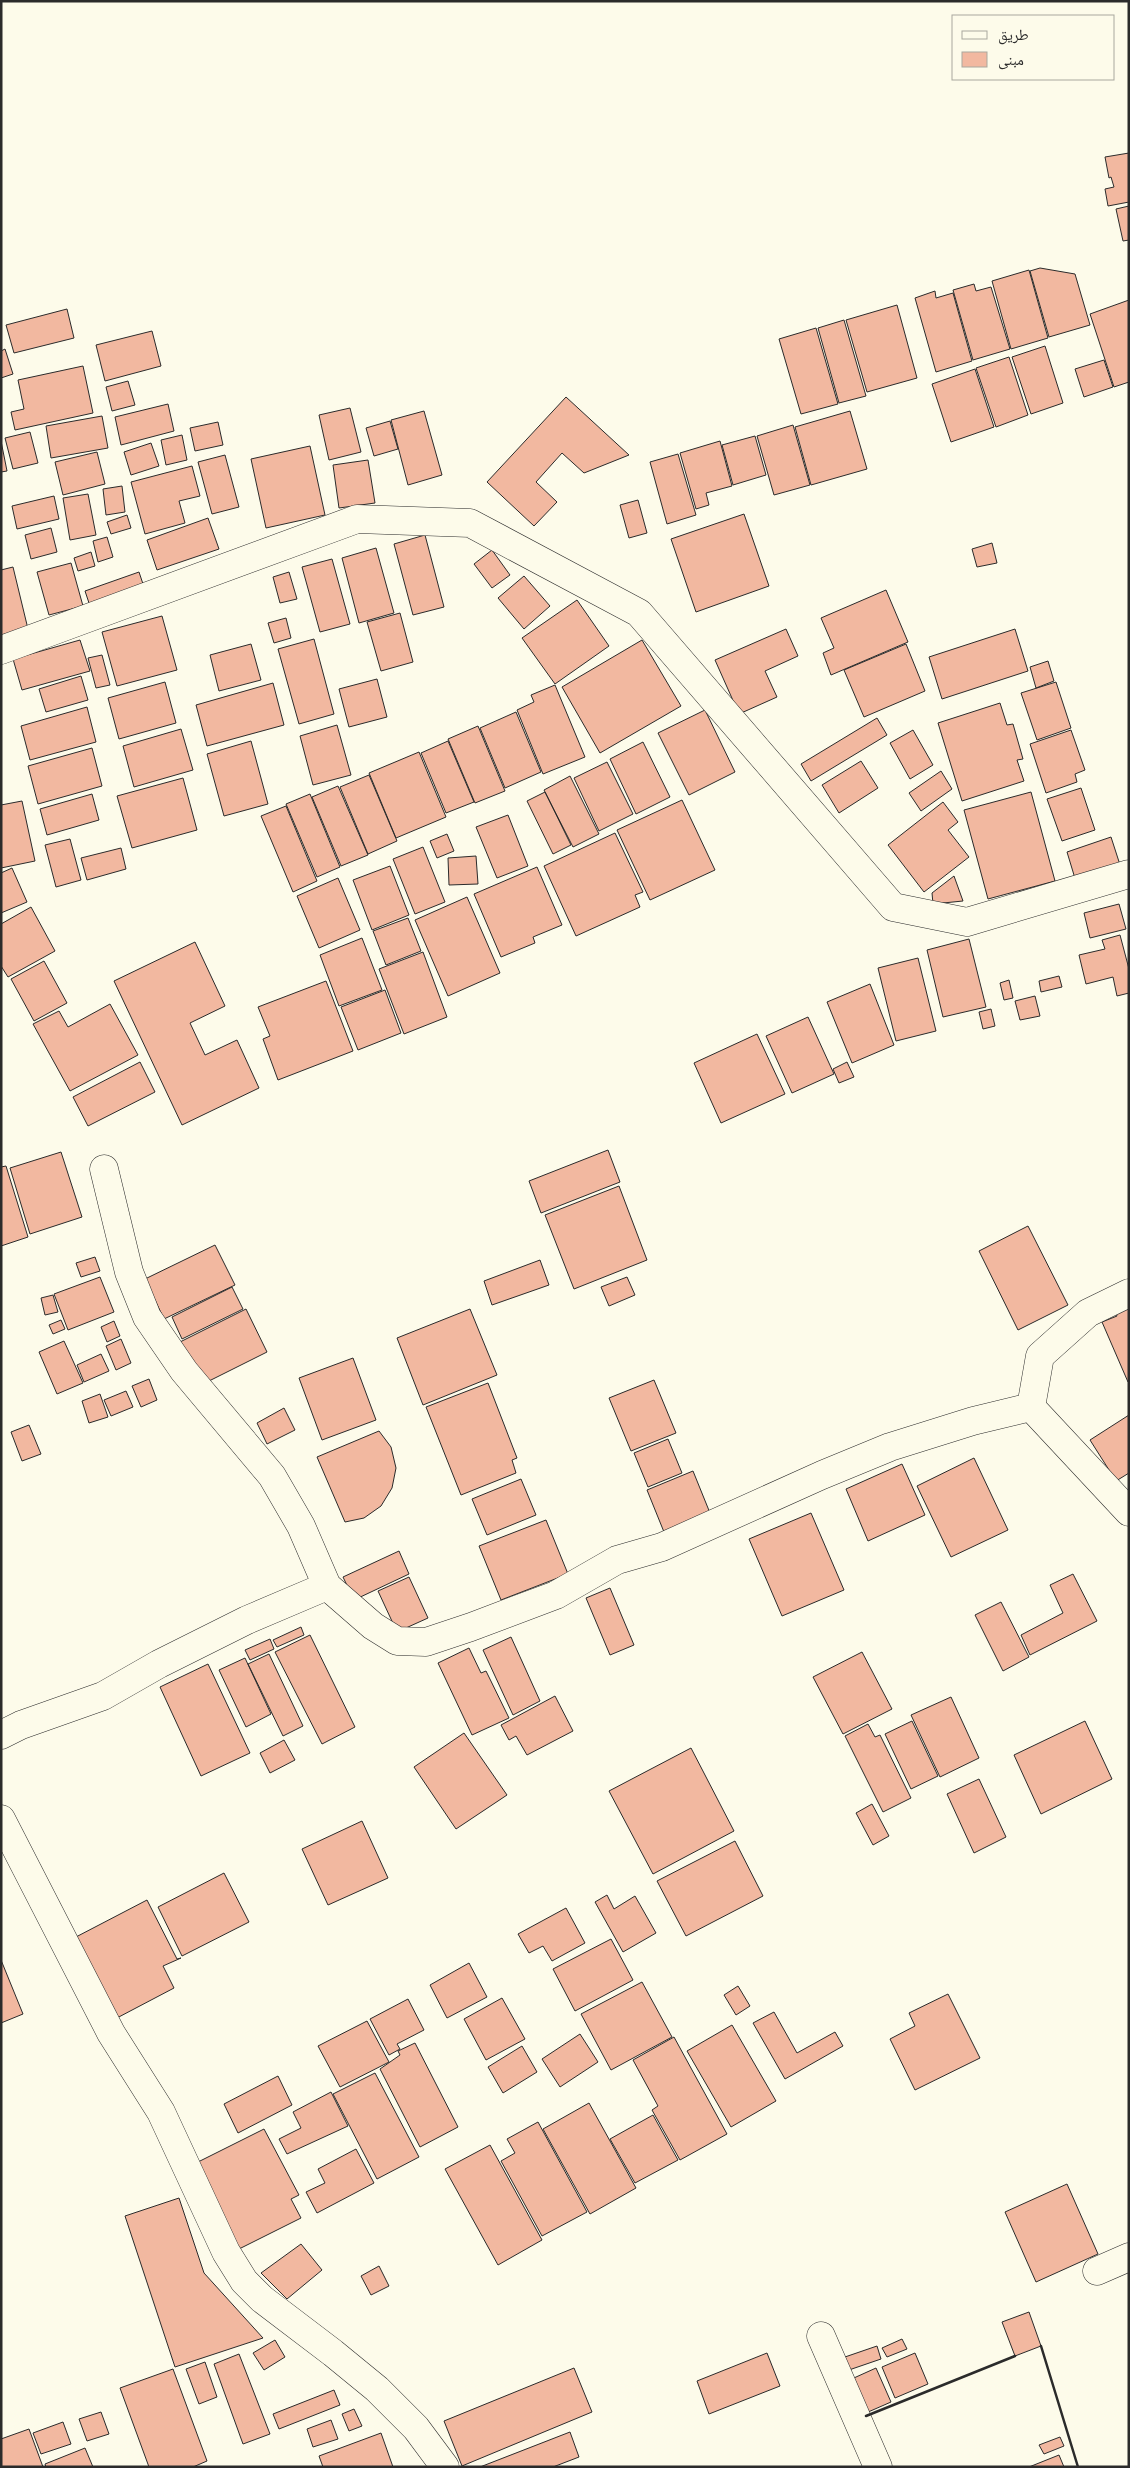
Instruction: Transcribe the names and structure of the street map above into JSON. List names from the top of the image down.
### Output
{
  "legend": ["طريق", "مبنى"]
}
